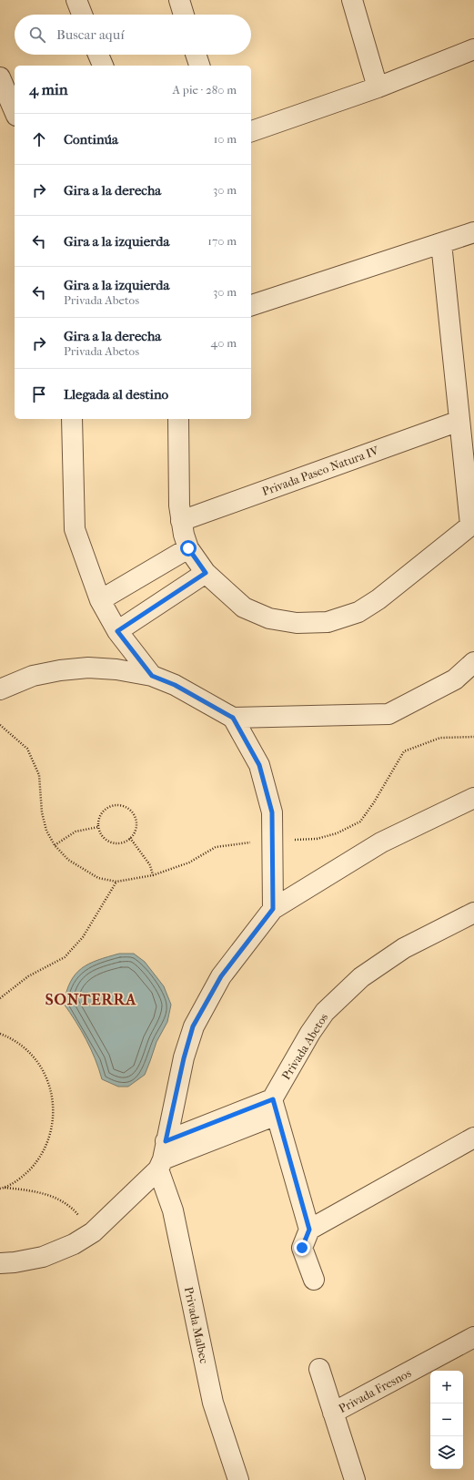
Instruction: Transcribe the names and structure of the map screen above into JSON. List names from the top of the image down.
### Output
{
  "streets": {
    "street": [
      "Privada Paseo Natura IV",
      "Privada Abetos",
      "Privada Malbec",
      "Privada Fresnos"
    ]
  },
  "districts": ["SONTERRA"],
  "page": {
    "search": "Buscar aquí",
    "heading": ["4 min", "A pie · 280 m"],
    "list": [
      ["Continúa", "10 m"],
      ["Gira a la derecha", "30 m"],
      ["Gira a la izquierda", "170 m"],
      ["Gira a la izquierda", "Privada Abetos", "30 m"],
      ["Gira a la derecha", "Privada Abetos", "40 m"],
      "Llegada al destino"
    ],
    "map_buttons": ["+", "−"]
  }
}
